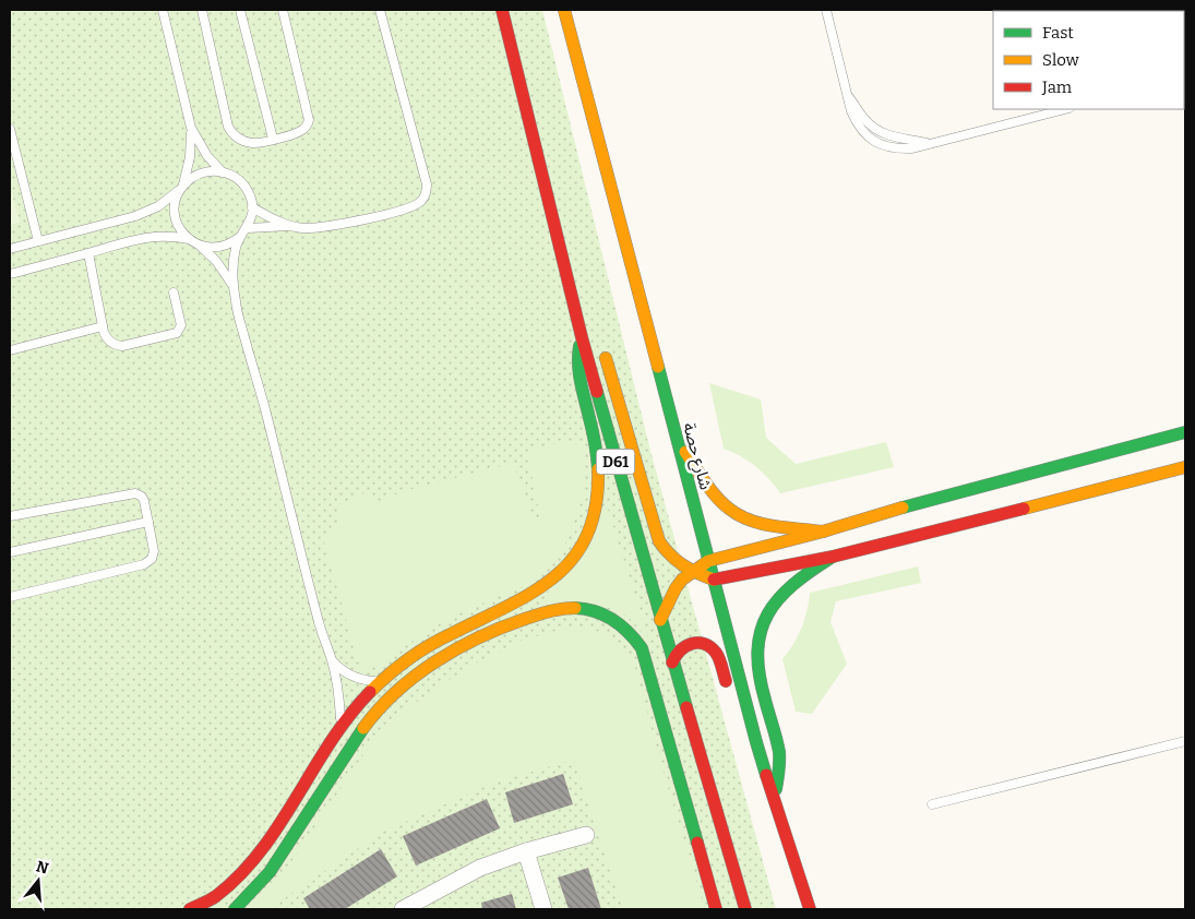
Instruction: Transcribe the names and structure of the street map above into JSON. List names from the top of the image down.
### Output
{
  "streets": {
    "main road": ["شارع حصة", "D61"]
  },
  "legend": ["Fast", "Slow", "Jam"],
  "north": "top"
}
